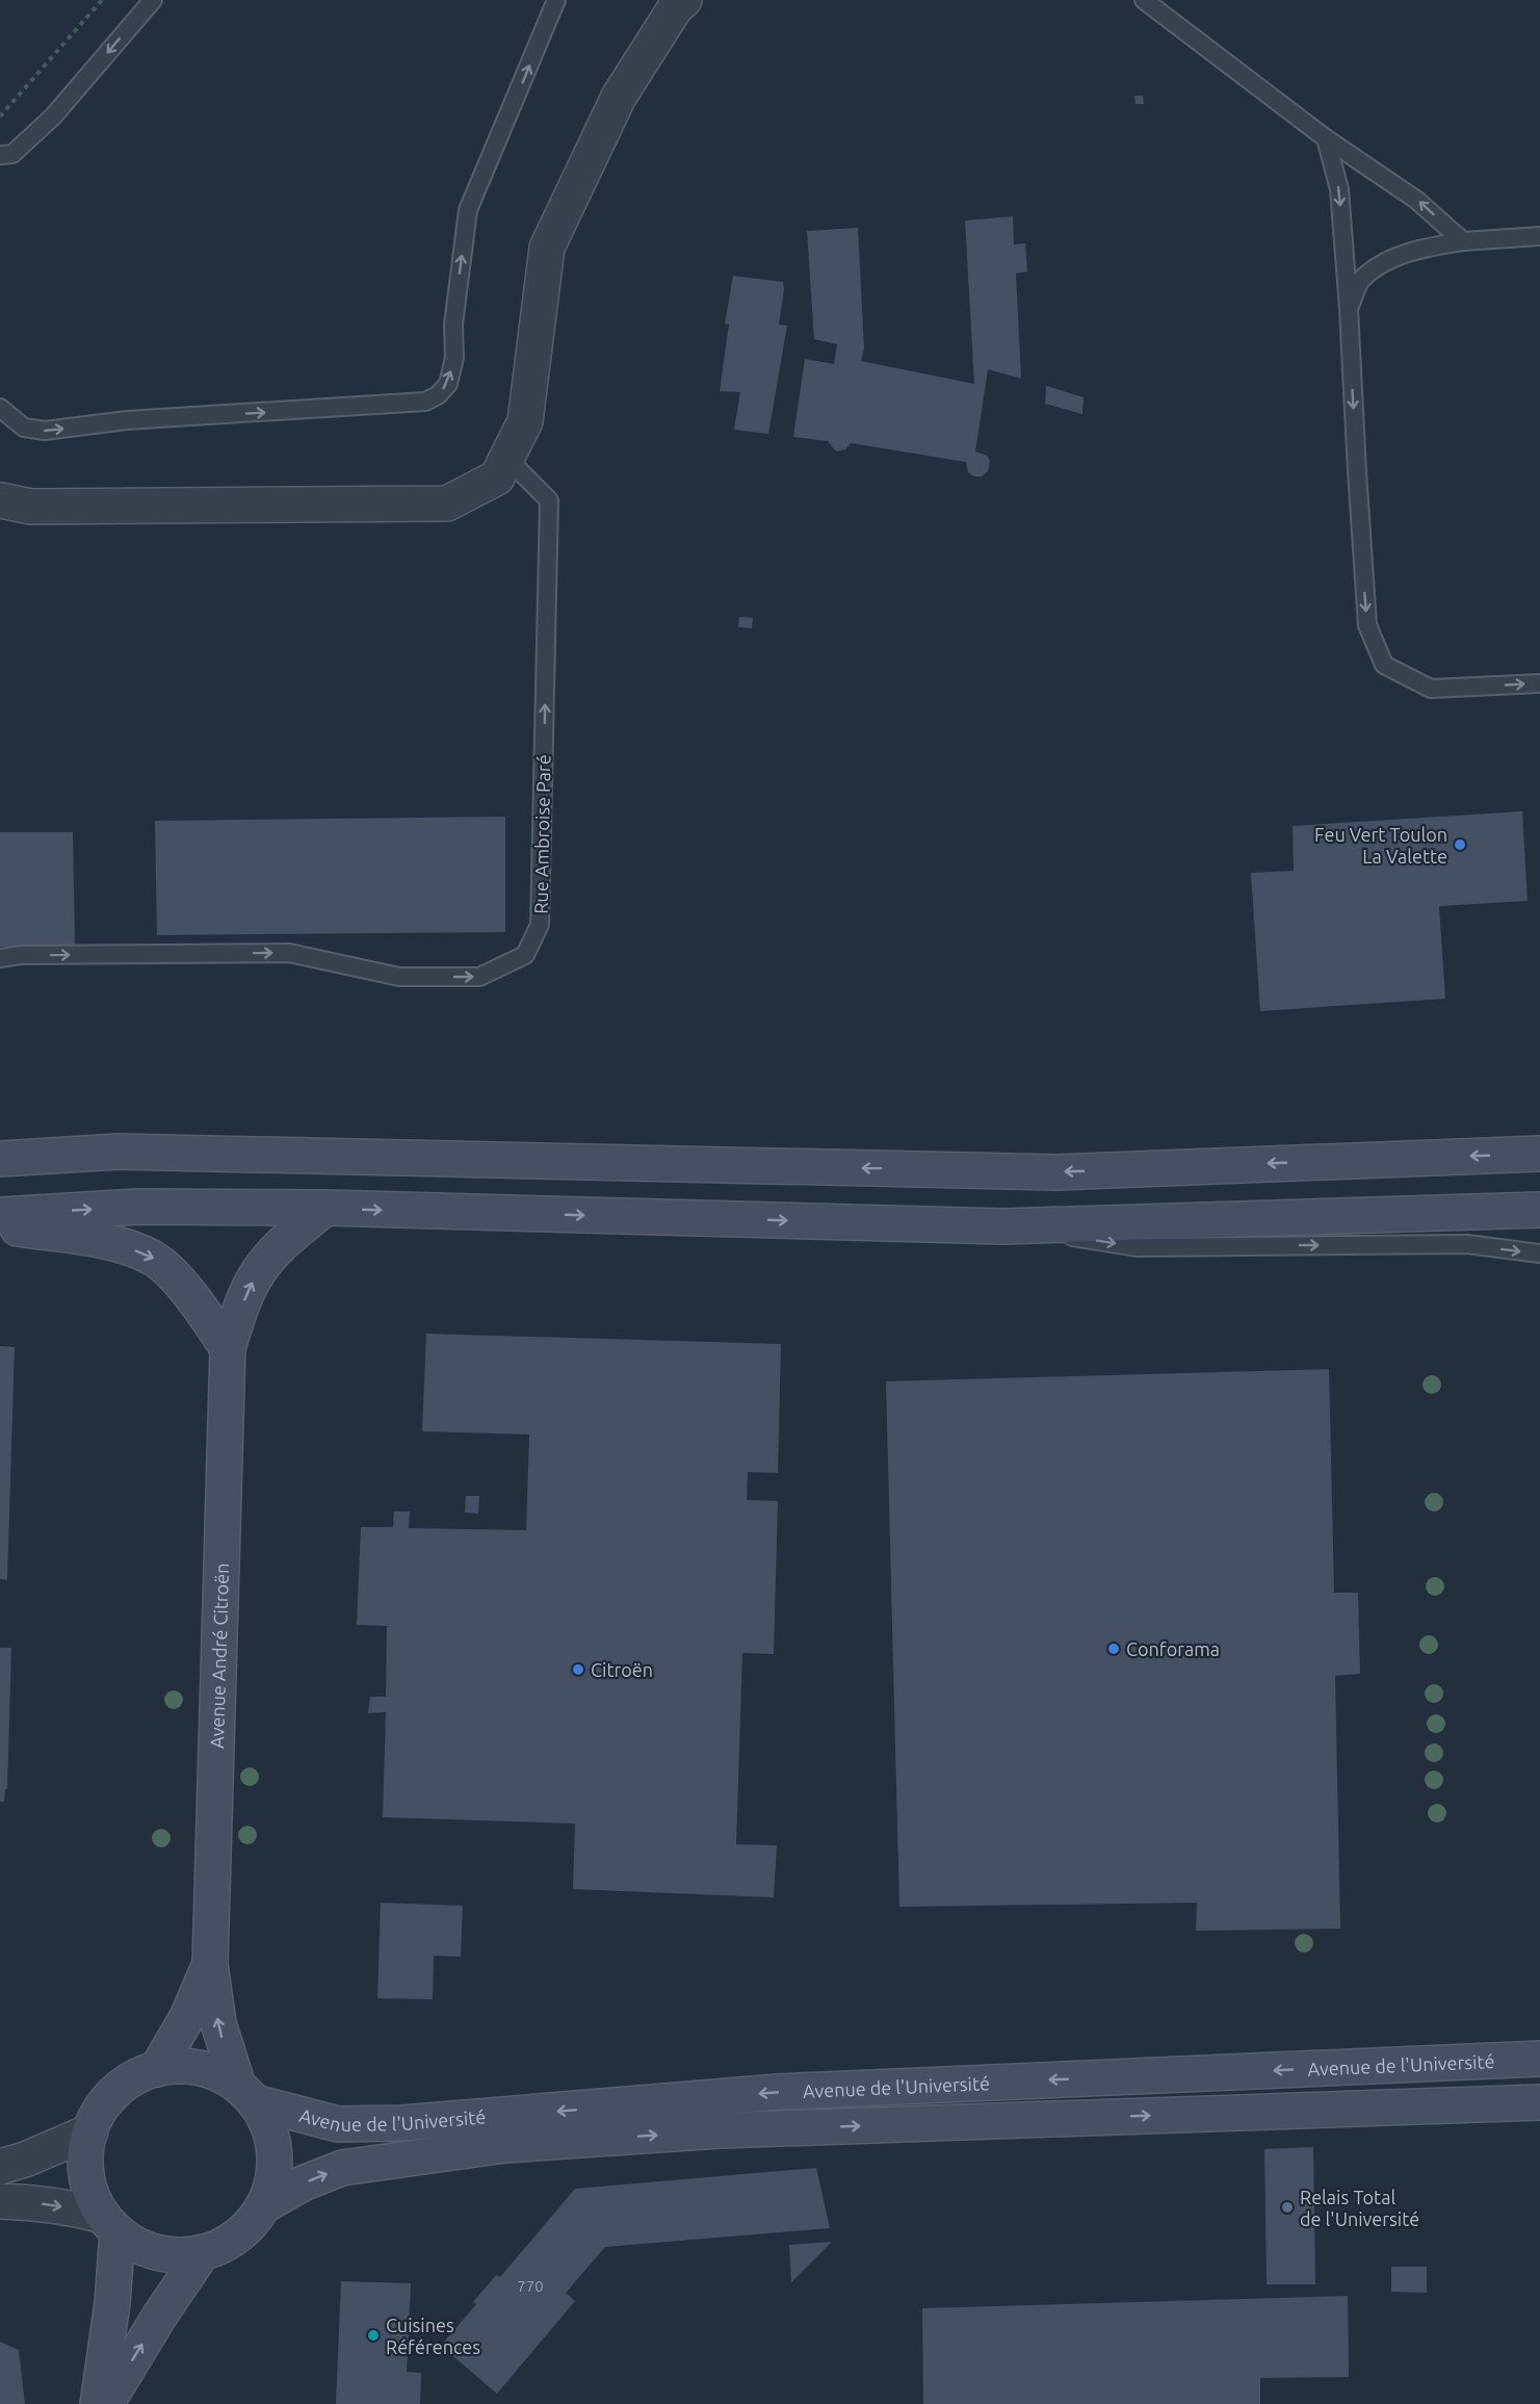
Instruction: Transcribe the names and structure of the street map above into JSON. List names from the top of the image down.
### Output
{
  "streets": {
    "main road": ["Avenue André Citroën", "Avenue de l'Université"],
    "lane": ["Rue Ambroise Paré"]
  },
  "crossings": [
    ["Avenue André Citroën", "Avenue de l'Université"]
  ],
  "places": [
    "Feu Vert Toulon La Valette",
    "Conforama",
    "Citroën",
    "Relais Total de l'Université",
    "Cuisines Références"
  ],
  "house_numbers": ["770"]
}
